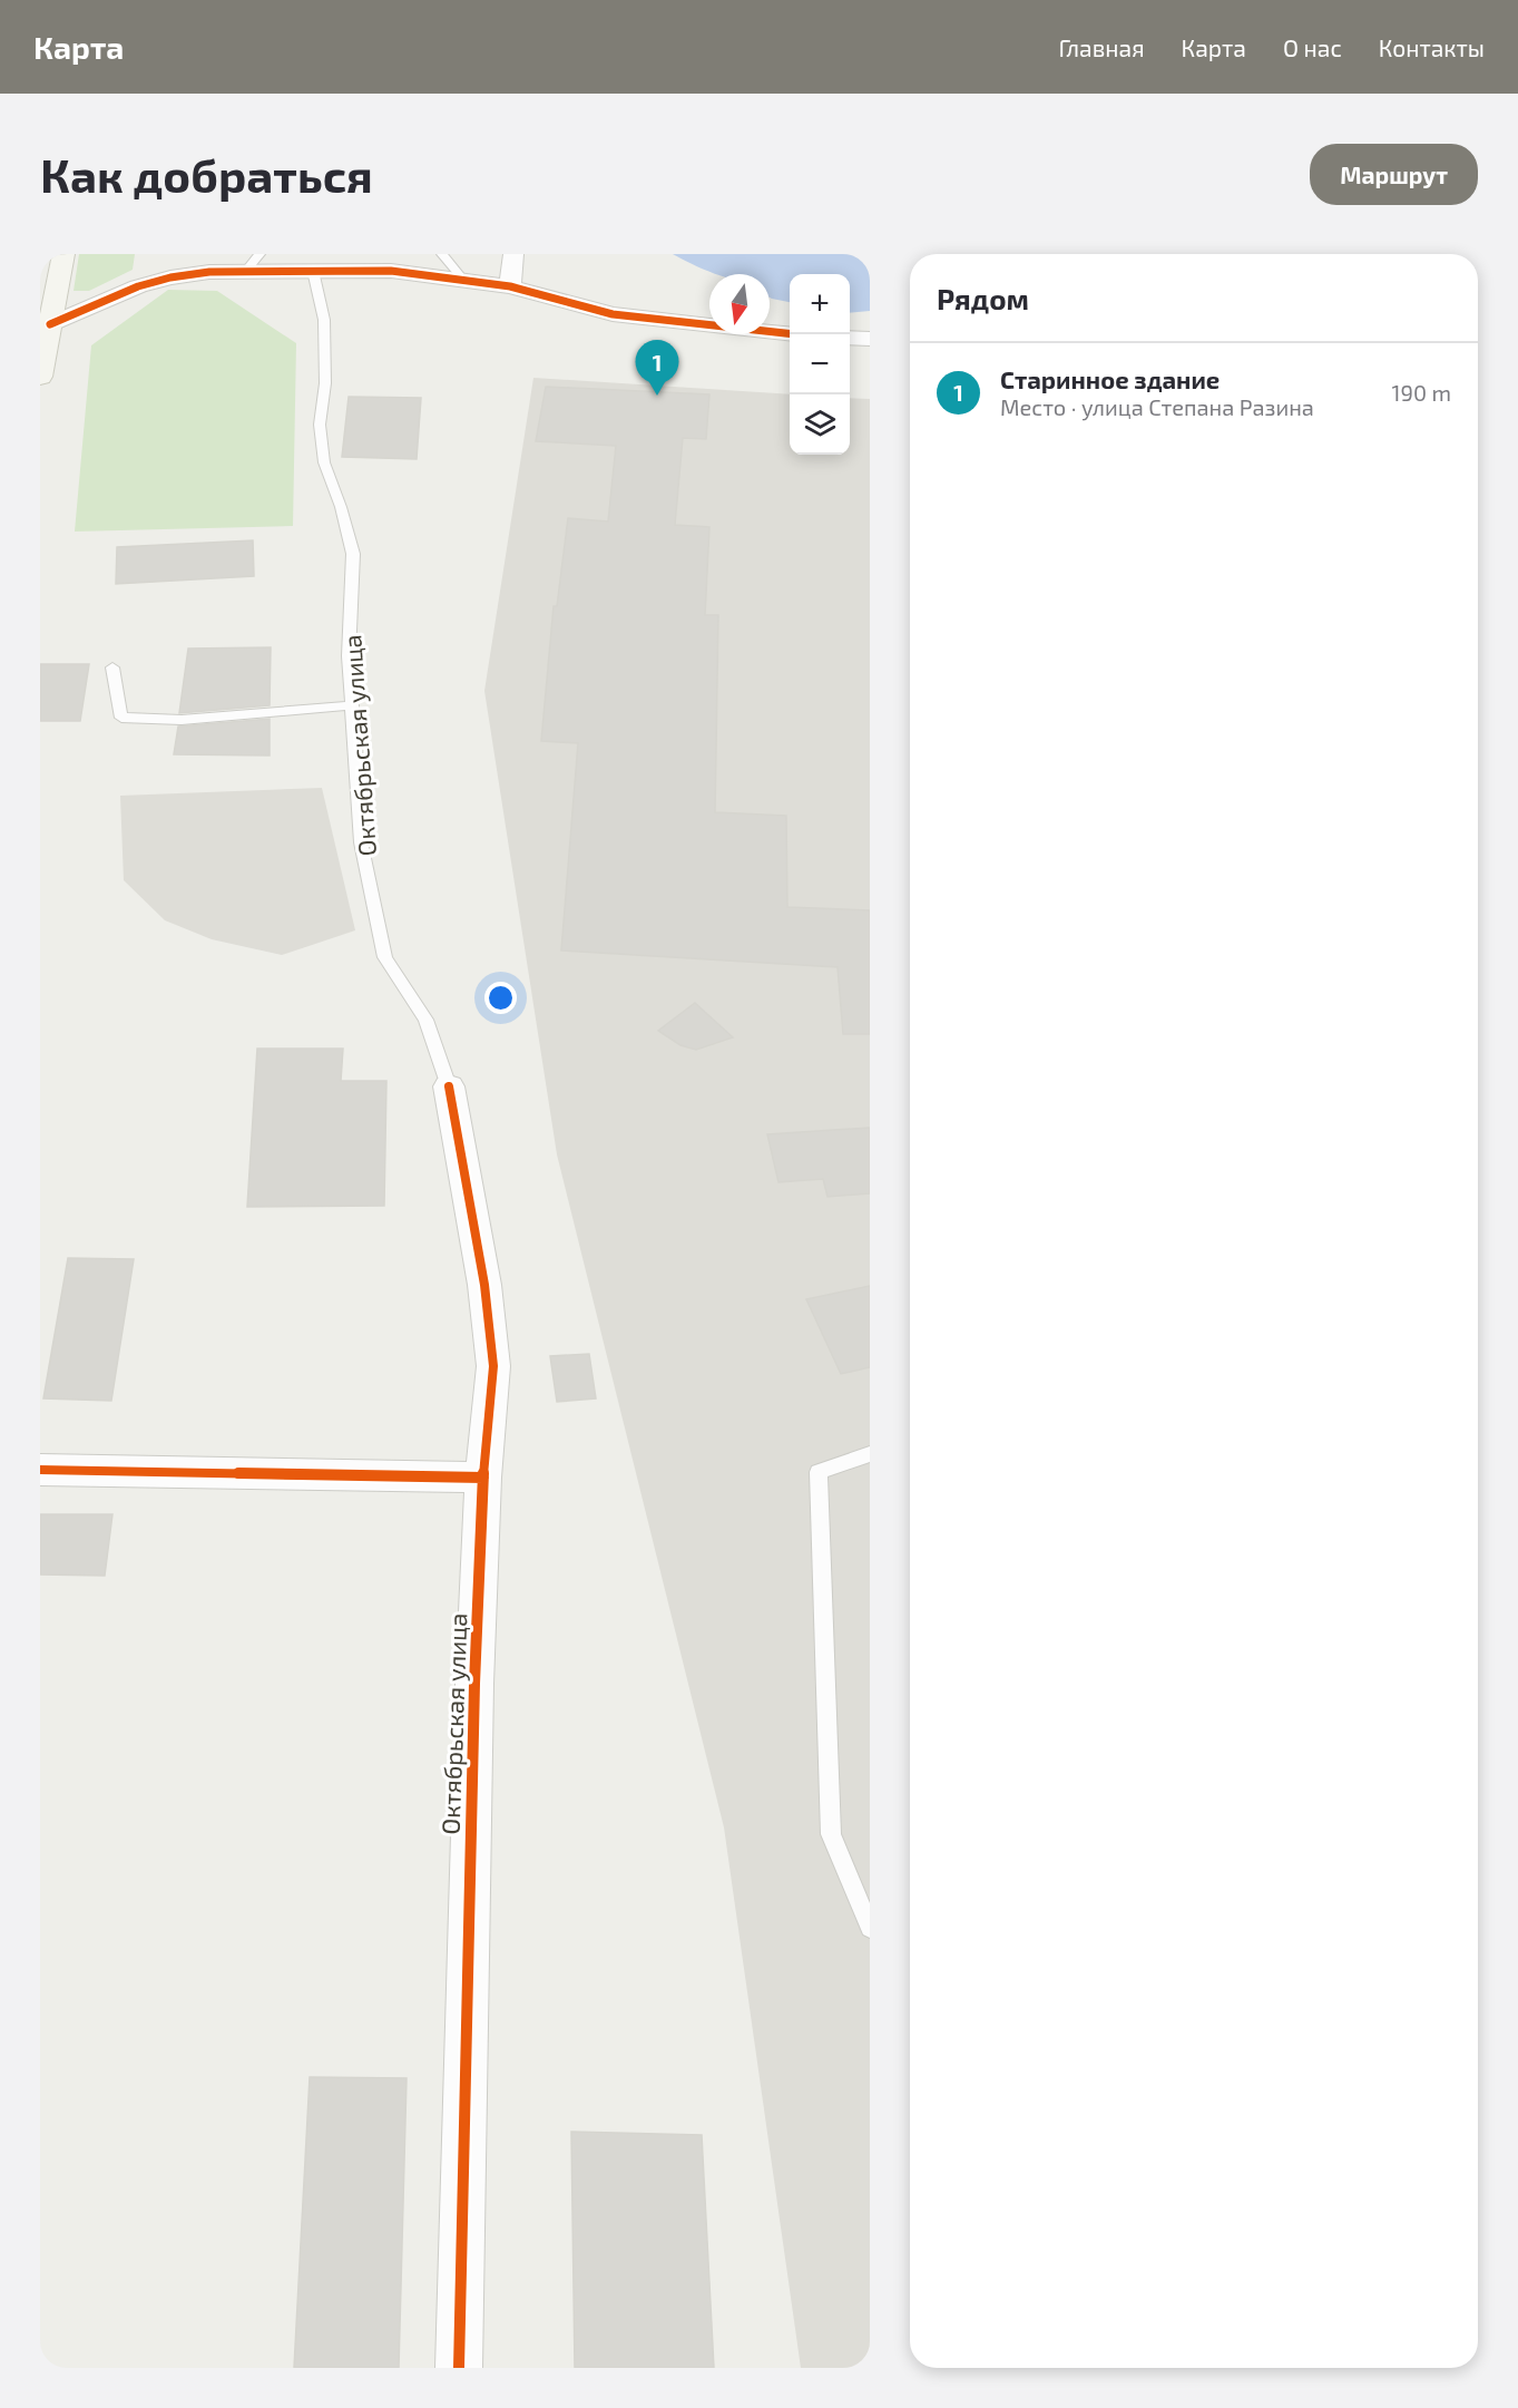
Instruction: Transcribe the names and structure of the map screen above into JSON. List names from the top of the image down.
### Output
{
  "streets": {
    "street": ["Октябрьская улица"]
  },
  "north": "bottom",
  "page": {
    "header": "Карта",
    "nav": [
      "Главная",
      "Карта",
      "О нас",
      "Контакты"
    ],
    "buttons": "Маршрут",
    "title": "Как добраться",
    "heading": "Рядом",
    "map_buttons": ["+", "−"],
    "pins": "1",
    "list": [
      {
        "mark": "1",
        "name": "Старинное здание",
        "note": "Место · улица Степана Разина",
        "value": "190 m"
      }
    ]
  }
}
